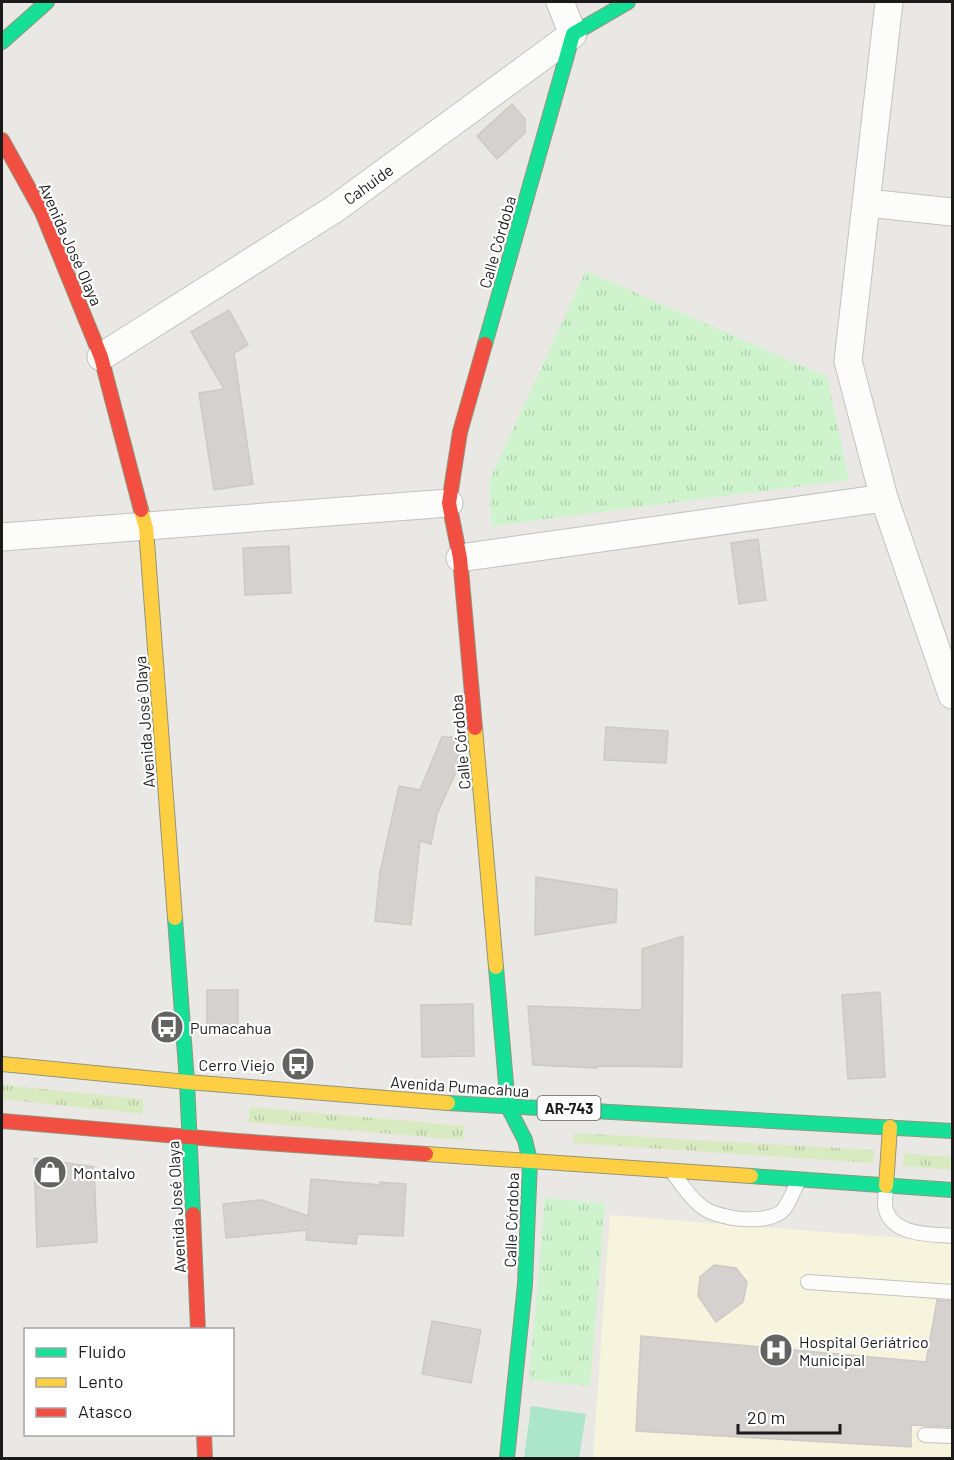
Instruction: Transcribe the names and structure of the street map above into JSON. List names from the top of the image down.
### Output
{
  "streets": {
    "street": [
      "Cahuide",
      "Calle Córdoba",
      "Avenida José Olaya",
      "Avenida Pumacahua",
      "AR-743"
    ]
  },
  "crossings": [
    ["Cahuide", "Calle Córdoba"],
    ["Cahuide", "Avenida José Olaya"],
    ["Calle Córdoba", "Avenida Pumacahua"],
    ["Avenida José Olaya", "Avenida Pumacahua"]
  ],
  "places": {
    "bus stop": ["Pumacahua", "Cerro Viejo"],
    "shop": ["Montalvo"],
    "hospital": ["Hospital Geriátrico Municipal"]
  },
  "legend": ["Fluido", "Lento", "Atasco"],
  "scale_bar": "20 m"
}
